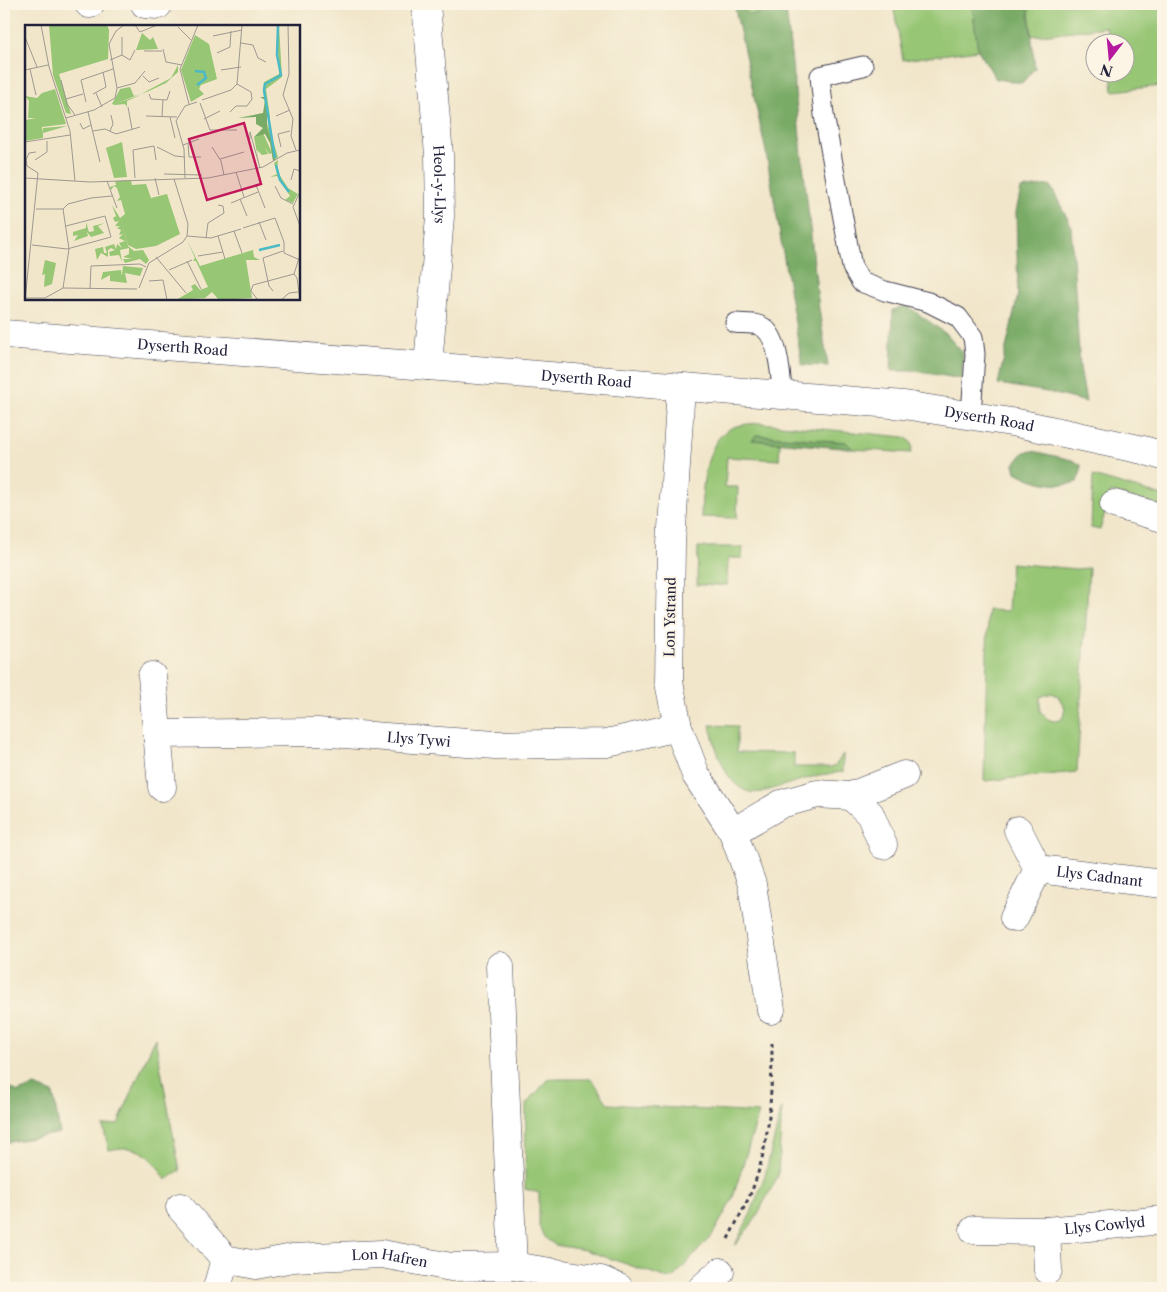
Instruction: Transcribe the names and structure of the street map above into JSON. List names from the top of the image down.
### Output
{
  "streets": {
    "street": [
      "Heol-y-Llys",
      "Dyserth Road",
      "Lon Ystrand",
      "Llys Tywi",
      "Llys Cadnant",
      "Llys Cowlyd",
      "Lon Hafren"
    ]
  },
  "crossings": [
    ["Heol-y-Llys", "Dyserth Road"],
    ["Dyserth Road", "Lon Ystrand"],
    ["Lon Ystrand", "Llys Tywi"]
  ],
  "north": "bottom"
}
